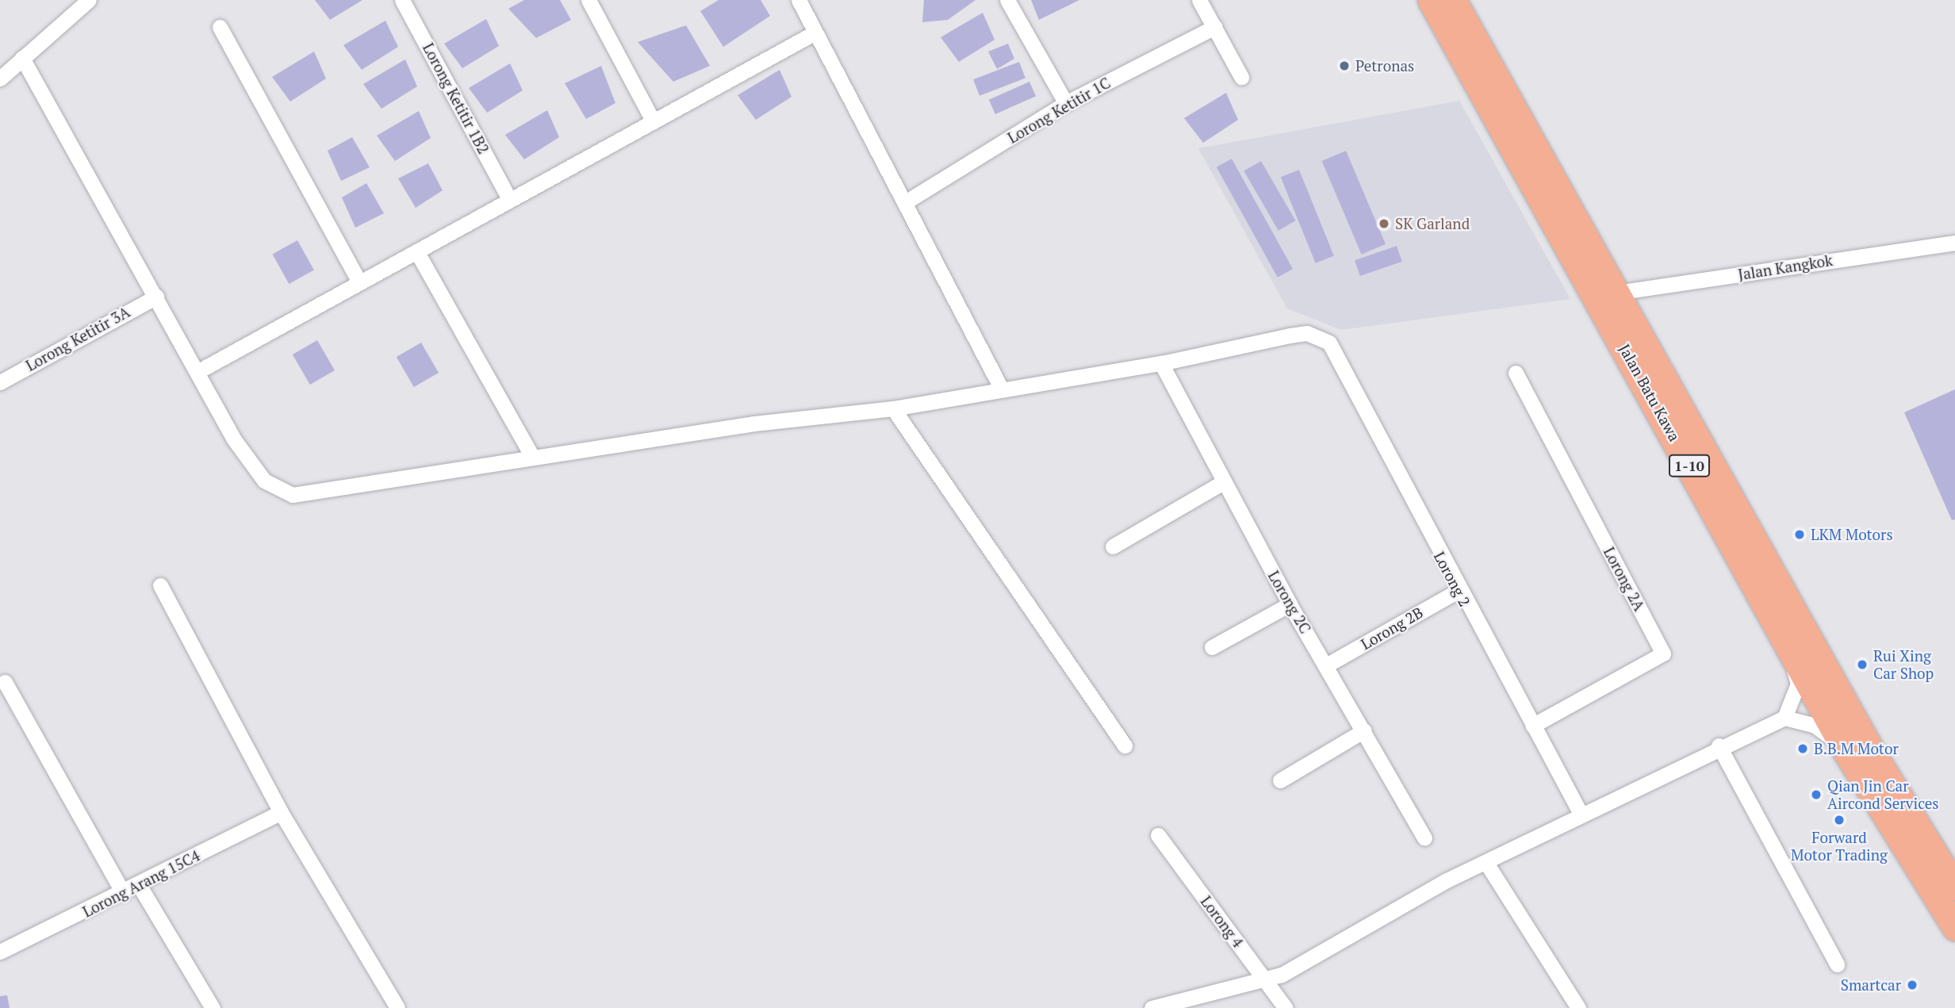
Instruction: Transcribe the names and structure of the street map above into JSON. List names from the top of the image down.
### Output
{
  "streets": {
    "highway": ["Jalan Batu Kawa", "1-10"],
    "street": [
      "Lorong Ketitir 1B2",
      "Lorong Ketitir 1C",
      "Jalan Kangkok",
      "Lorong Ketitir 3A",
      "Lorong 2",
      "Lorong 2A",
      "Lorong 2C",
      "Lorong 2B",
      "Lorong Arang 15C4",
      "Lorong 4"
    ]
  },
  "crossings": [
    ["Jalan Kangkok", "Jalan Batu Kawa"],
    ["Lorong 2", "Lorong 2A"],
    ["Lorong 2", "Lorong 2C"],
    ["Lorong 2", "Lorong 2B"],
    ["Lorong 2C", "Lorong 2B"]
  ],
  "places": [
    "Petronas",
    "SK Garland",
    "LKM Motors",
    "Rui Xing Car Shop",
    "B.B.M Motor",
    "Qian Jin Car Aircond Services",
    "Forward Motor Trading",
    "Smartcar"
  ]
}
